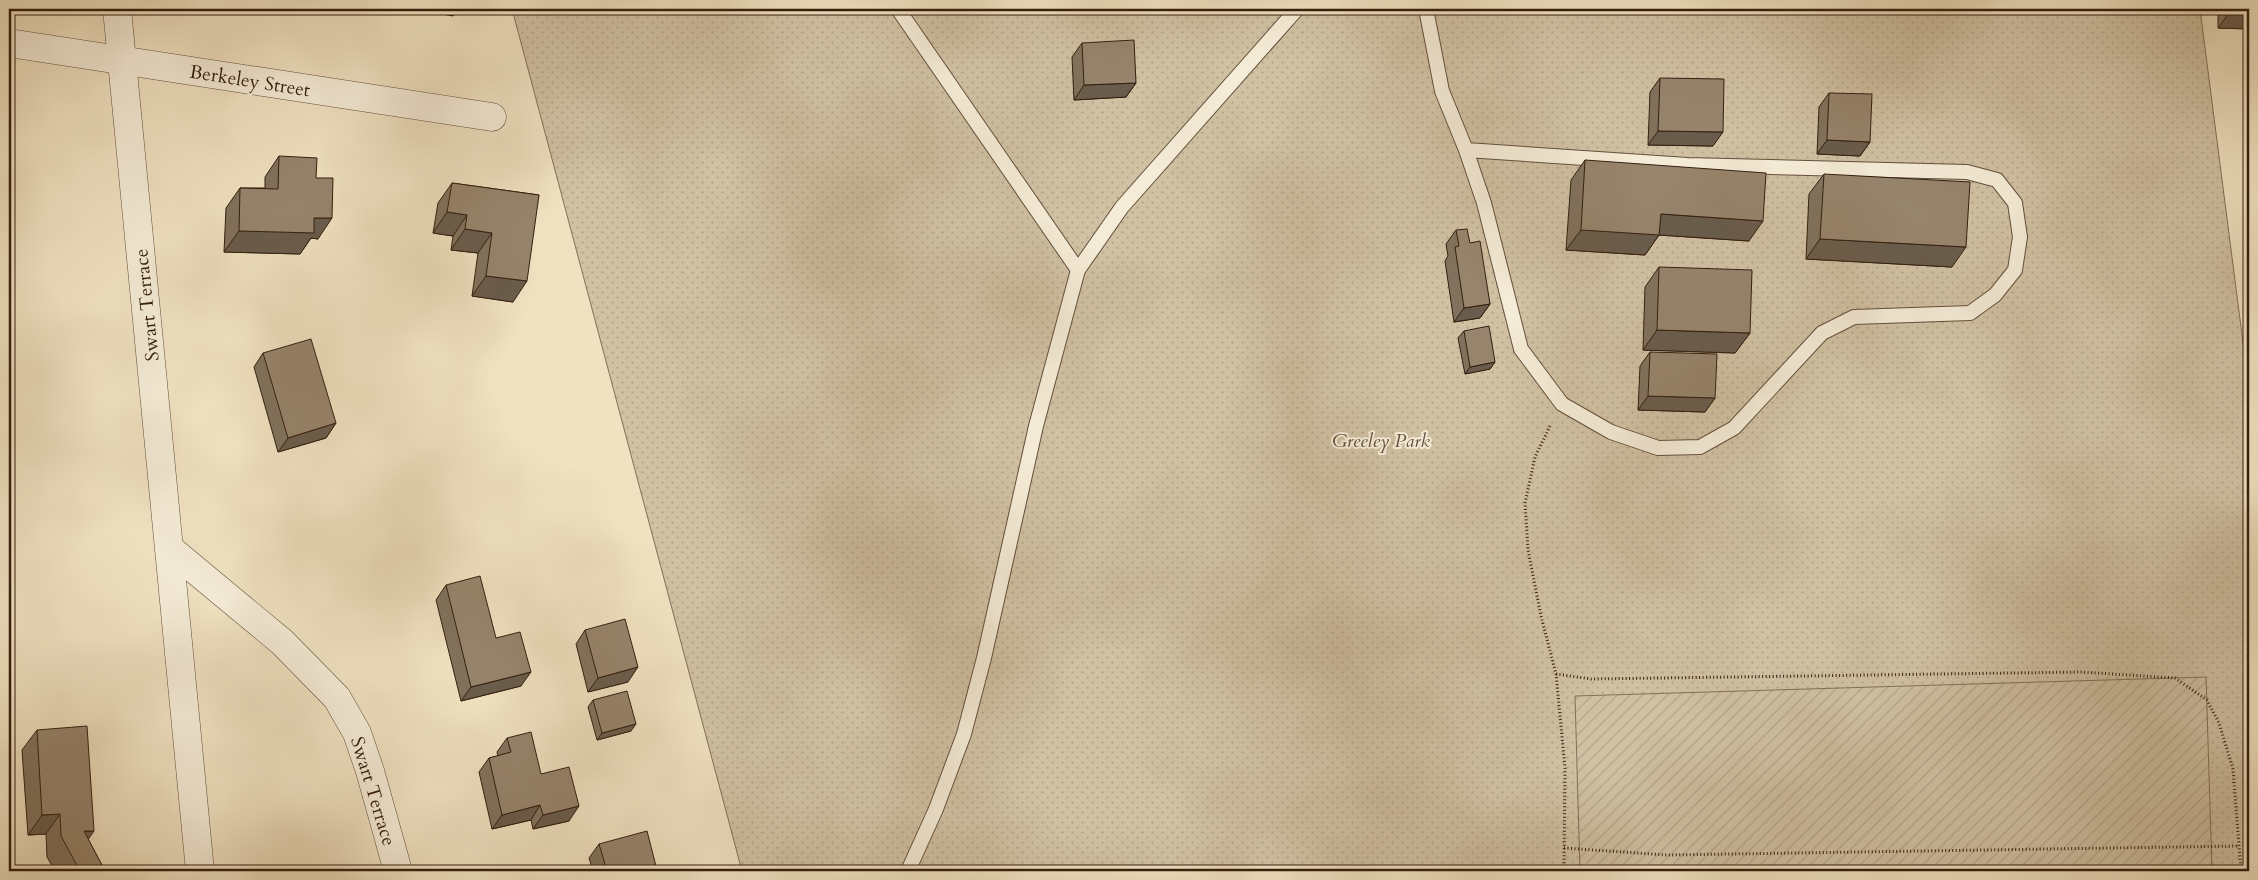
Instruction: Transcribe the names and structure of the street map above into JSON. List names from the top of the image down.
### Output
{
  "streets": {
    "street": ["Berkeley Street", "Swart Terrace"]
  },
  "crossings": [
    ["Berkeley Street", "Swart Terrace"]
  ],
  "parks": ["Greeley Park"]
}
